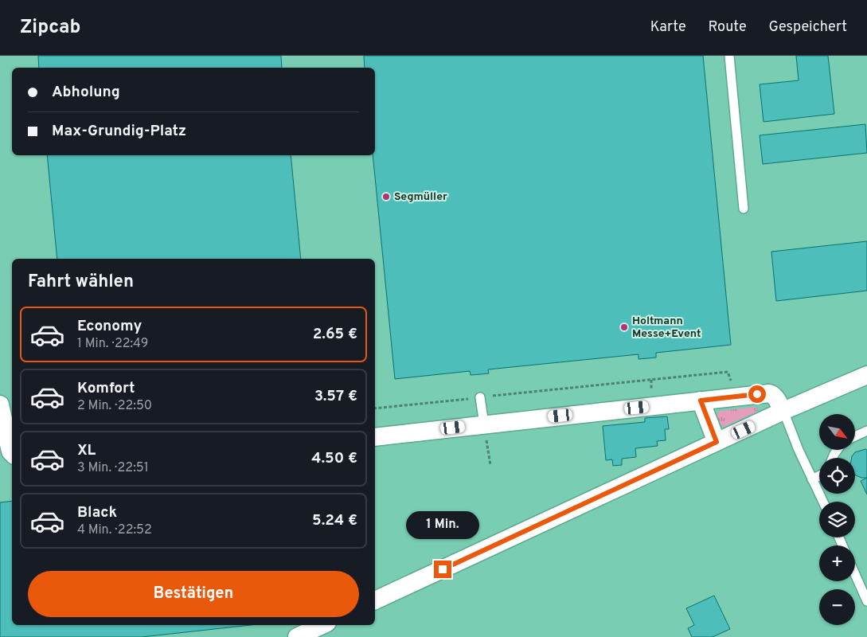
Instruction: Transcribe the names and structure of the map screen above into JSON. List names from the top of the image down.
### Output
{
  "places": ["Segmüller", "Holtmann Messe+Event"],
  "north": "bottom right",
  "page": {
    "header": "Zipcab",
    "nav": ["Karte", "Route", "Gespeichert"],
    "banner": ["Abholung", "Max-Grundig-Platz"],
    "heading": "Fahrt wählen",
    "list": [
      {
        "name": "Economy",
        "note": "1 Min. · 22:49",
        "value": "2.65 €"
      },
      {
        "name": "Komfort",
        "note": "2 Min. · 22:50",
        "value": "3.57 €"
      },
      {
        "name": "XL",
        "note": "3 Min. · 22:51",
        "value": "4.50 €"
      },
      {
        "name": "Black",
        "note": "4 Min. · 22:52",
        "value": "5.24 €"
      }
    ],
    "map_buttons": ["+", "−"],
    "bubble": "1 Min.",
    "buttons": "Bestätigen"
  }
}
